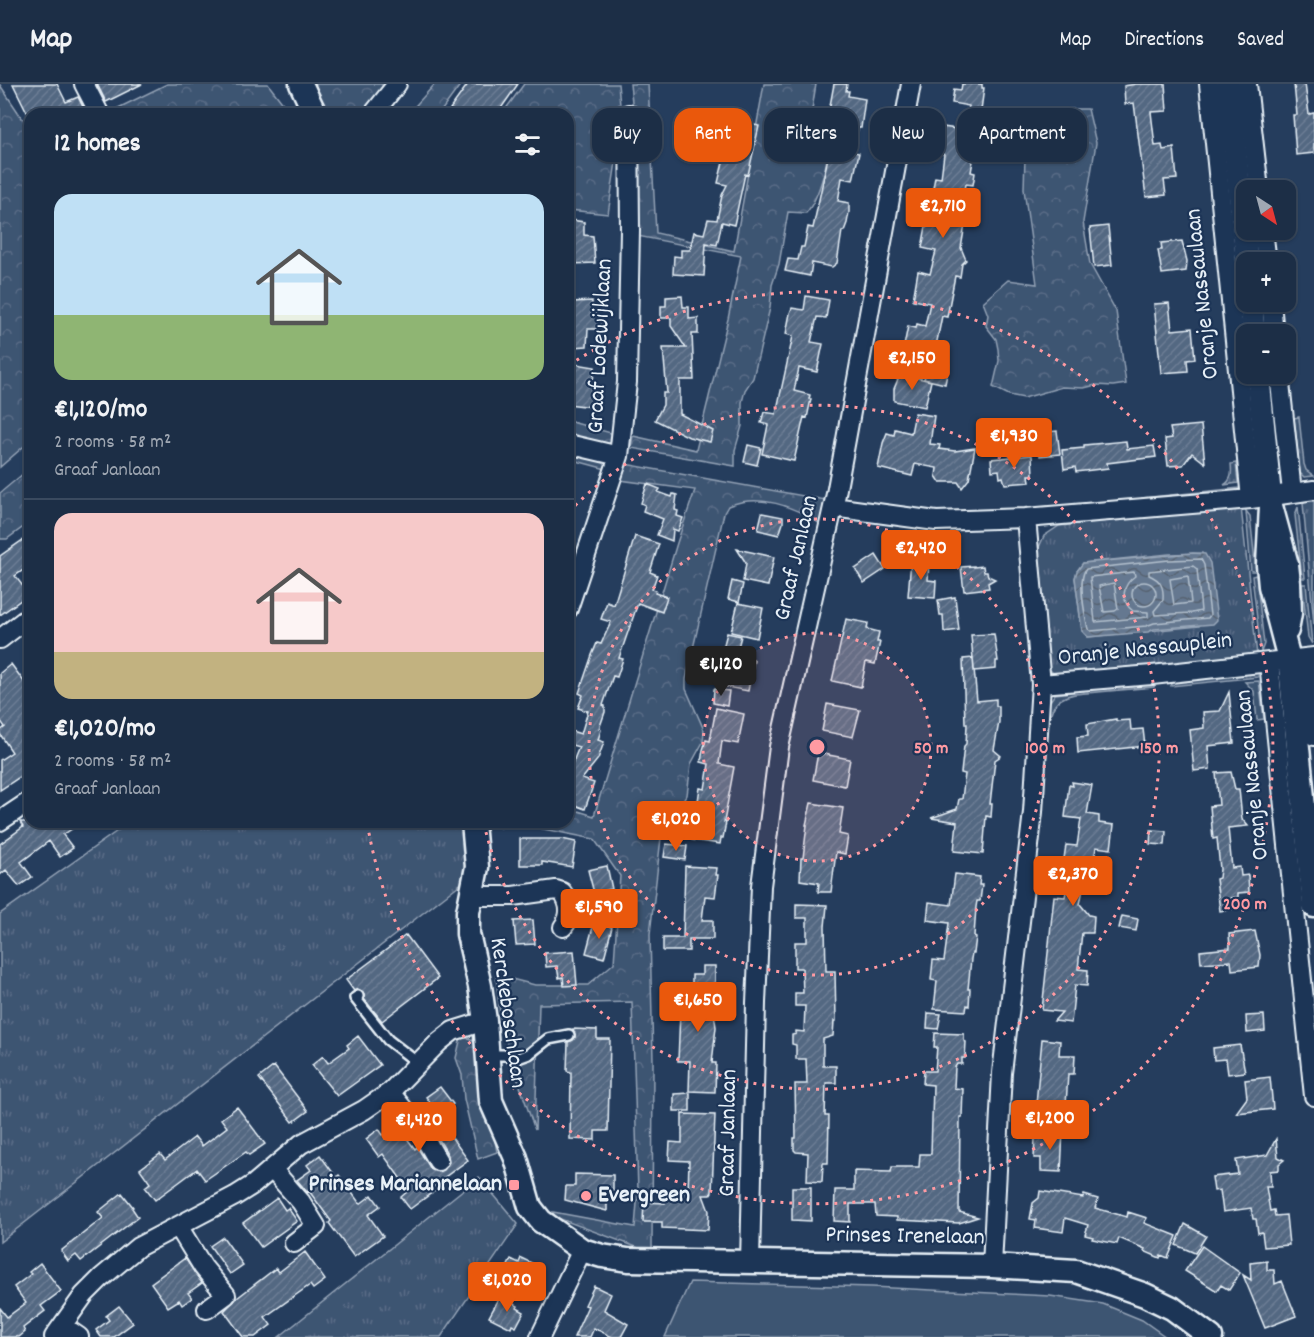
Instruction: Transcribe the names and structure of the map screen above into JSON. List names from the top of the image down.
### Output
{
  "streets": {
    "street": [
      "Oranje Nassaulaan",
      "Graaf Lodewijklaan",
      "Graaf Janlaan",
      "Oranje Nassauplein",
      "Kerckeboschlaan",
      "Prinses Irenelaan"
    ]
  },
  "crossings": [
    ["Oranje Nassaulaan", "Oranje Nassauplein"],
    ["Graaf Janlaan", "Prinses Irenelaan"],
    ["Kerckeboschlaan", "Prinses Irenelaan"]
  ],
  "places": {
    "transit": ["Prinses Mariannelaan"],
    "other": ["Evergreen"]
  },
  "north": "bottom right",
  "page": {
    "header": "Map",
    "nav": ["Map", "Directions", "Saved"],
    "chip": [
      "Buy",
      "Rent",
      "Filters",
      "New",
      "Apartment"
    ],
    "heading": "12 homes",
    "map_buttons": ["+", "−"],
    "list": [
      {
        "name": "€1,120/mo",
        "note": "2 rooms · 58 m² · Graaf Janlaan"
      },
      {
        "name": "€1,020/mo",
        "note": "2 rooms · 58 m² · Graaf Janlaan"
      }
    ],
    "price": [
      "€2,710",
      "€2,150",
      "€1,930",
      "€2,420",
      "€1,120",
      "€1,020",
      "€2,370",
      "€1,590",
      "€1,650",
      "€1,200",
      "€1,420",
      "€1,020"
    ]
  },
  "rings": [
    "50 m",
    "100 m",
    "150 m",
    "200 m"
  ]
}
